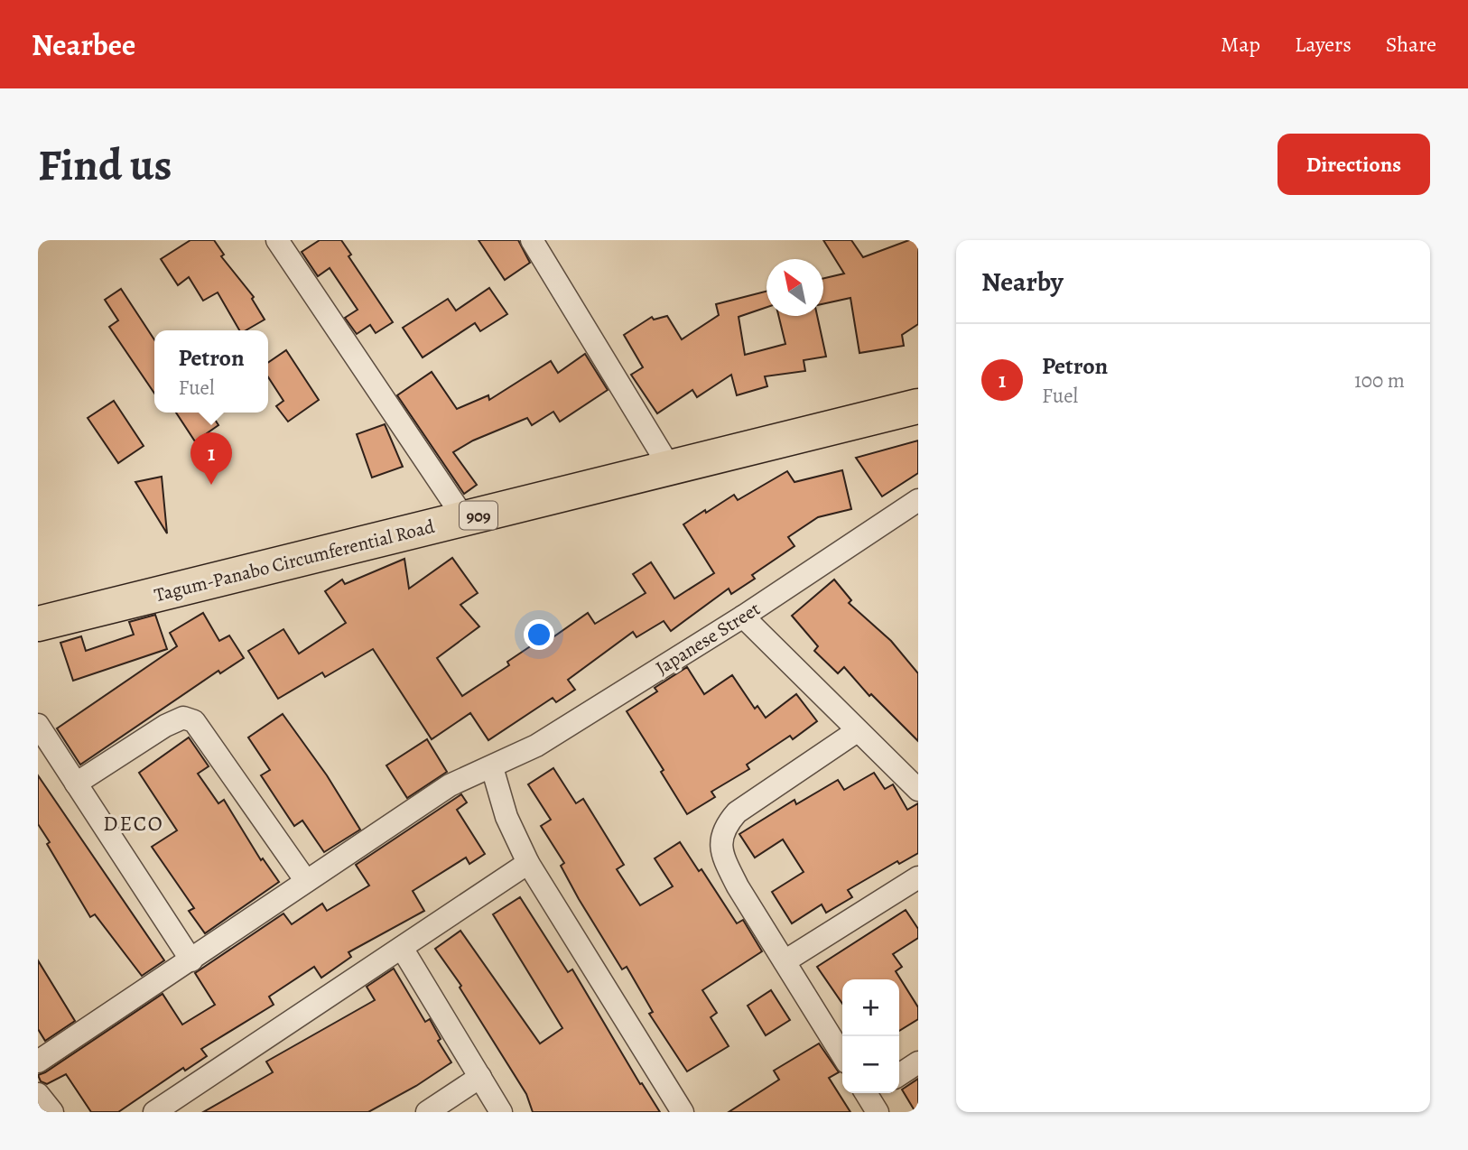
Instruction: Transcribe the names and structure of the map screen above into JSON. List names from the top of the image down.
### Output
{
  "streets": {
    "main road": ["909", "Tagum-Panabo Circumferential Road"],
    "street": ["Japanese Street"]
  },
  "districts": ["DECO"],
  "north": "top left",
  "page": {
    "header": "Nearbee",
    "nav": ["Map", "Layers", "Share"],
    "buttons": "Directions",
    "title": "Find us",
    "heading": "Nearby",
    "list": [
      {
        "mark": "1",
        "name": "Petron",
        "note": "Fuel",
        "value": "100 m"
      }
    ],
    "popup": ["Petron", "Fuel"],
    "pins": "1",
    "map_buttons": ["+", "−"]
  }
}
